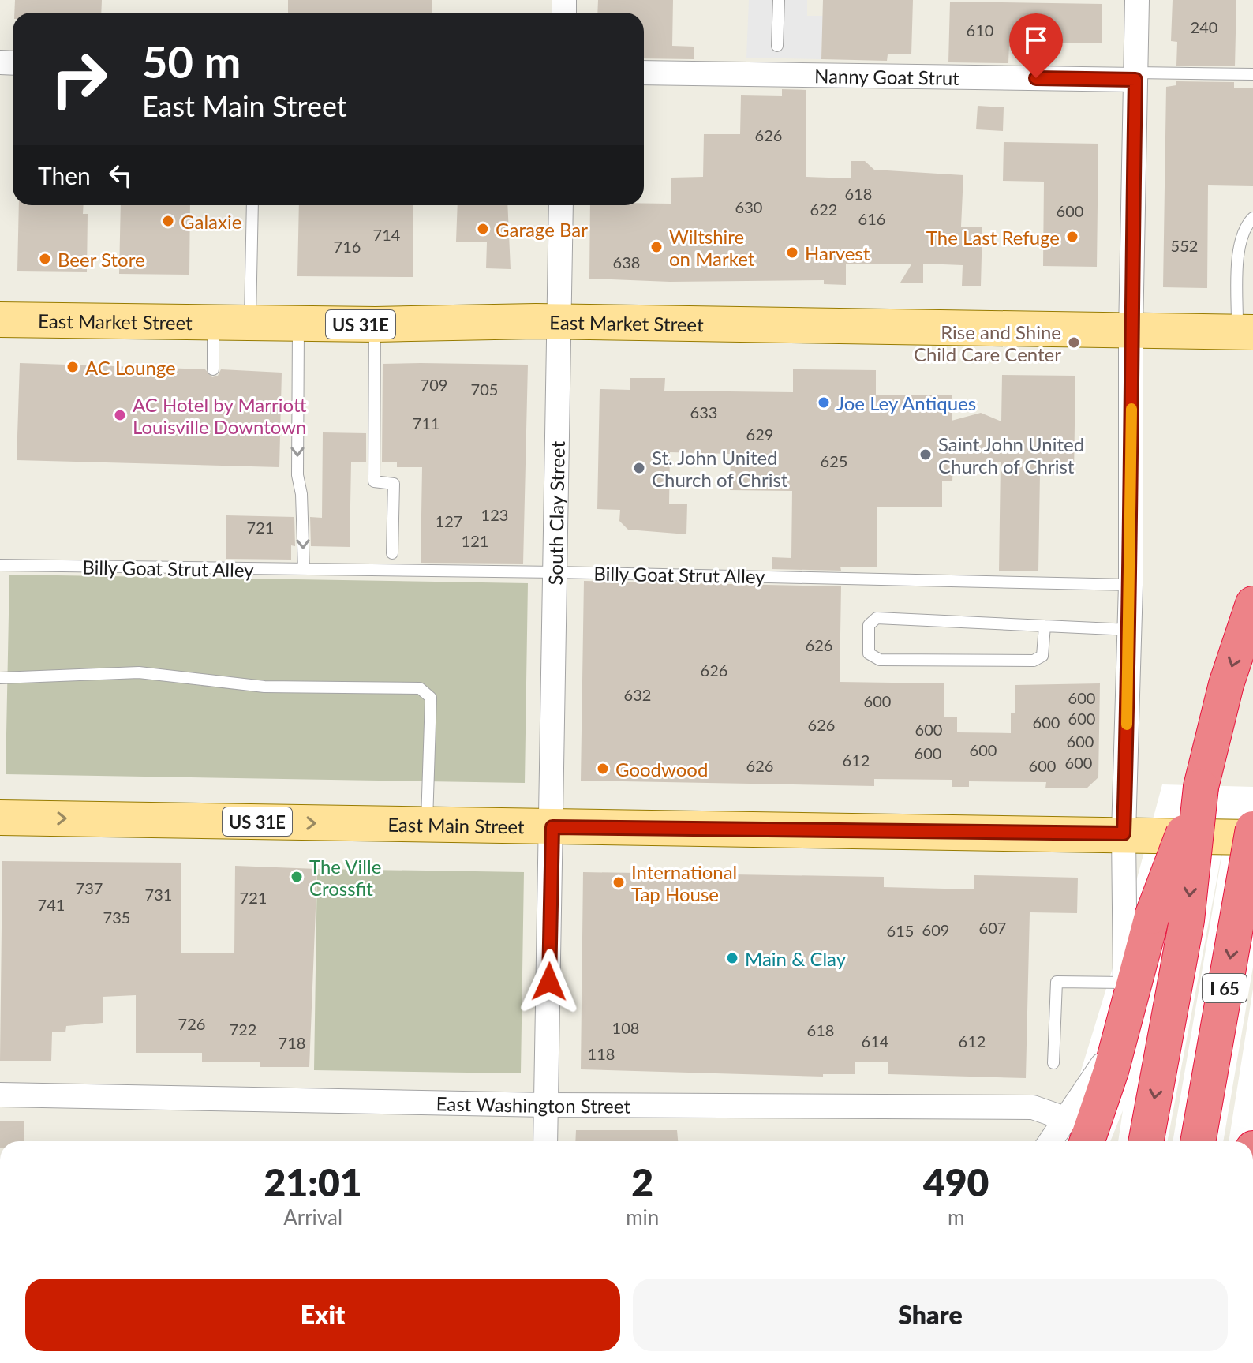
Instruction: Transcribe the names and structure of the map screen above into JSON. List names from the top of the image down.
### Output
{
  "streets": {
    "highway": ["I 65"],
    "main road": ["East Market Street", "US 31E", "East Main Street"],
    "street": ["Nanny Goat Strut", "South Clay Street", "East Washington Street"],
    "lane": ["Billy Goat Strut Alley"]
  },
  "crossings": [
    ["East Market Street", "South Clay Street"],
    ["South Clay Street", "Billy Goat Strut Alley"],
    ["South Clay Street", "East Main Street"],
    ["South Clay Street", "East Washington Street"]
  ],
  "places": [
    "Galaxie",
    "Garage Bar",
    "The Last Refuge",
    "Wiltshire on Market",
    "Harvest",
    "Beer Store",
    "Rise and Shine Child Care Center",
    "AC Lounge",
    "Joe Ley Antiques",
    "AC Hotel by Marriott Louisville Downtown",
    "Saint John United Church of Christ",
    "St. John United Church of Christ",
    "Goodwood",
    "The Ville Crossfit",
    "International Tap House",
    "Main & Clay"
  ],
  "house_numbers": [
    "240",
    "610",
    "626",
    "618",
    "630",
    "622",
    "600",
    "616",
    "714",
    "552",
    "716",
    "638",
    "709",
    "705",
    "633",
    "711",
    "629",
    "625",
    "123",
    "127",
    "721",
    "121",
    "626",
    "626",
    "632",
    "600",
    "600",
    "600",
    "600",
    "626",
    "600",
    "600",
    "600",
    "600",
    "612",
    "600",
    "626",
    "600",
    "737",
    "731",
    "721",
    "741",
    "735",
    "607",
    "609",
    "615",
    "726",
    "108",
    "722",
    "618",
    "614",
    "612",
    "718",
    "118"
  ],
  "page": {
    "turn": ["50 m", "East Main Street"],
    "then": "Then",
    "eta": [
      "21:01",
      "Arrival",
      "2",
      "min",
      "490",
      "m"
    ],
    "buttons": ["Exit", "Share"]
  }
}
